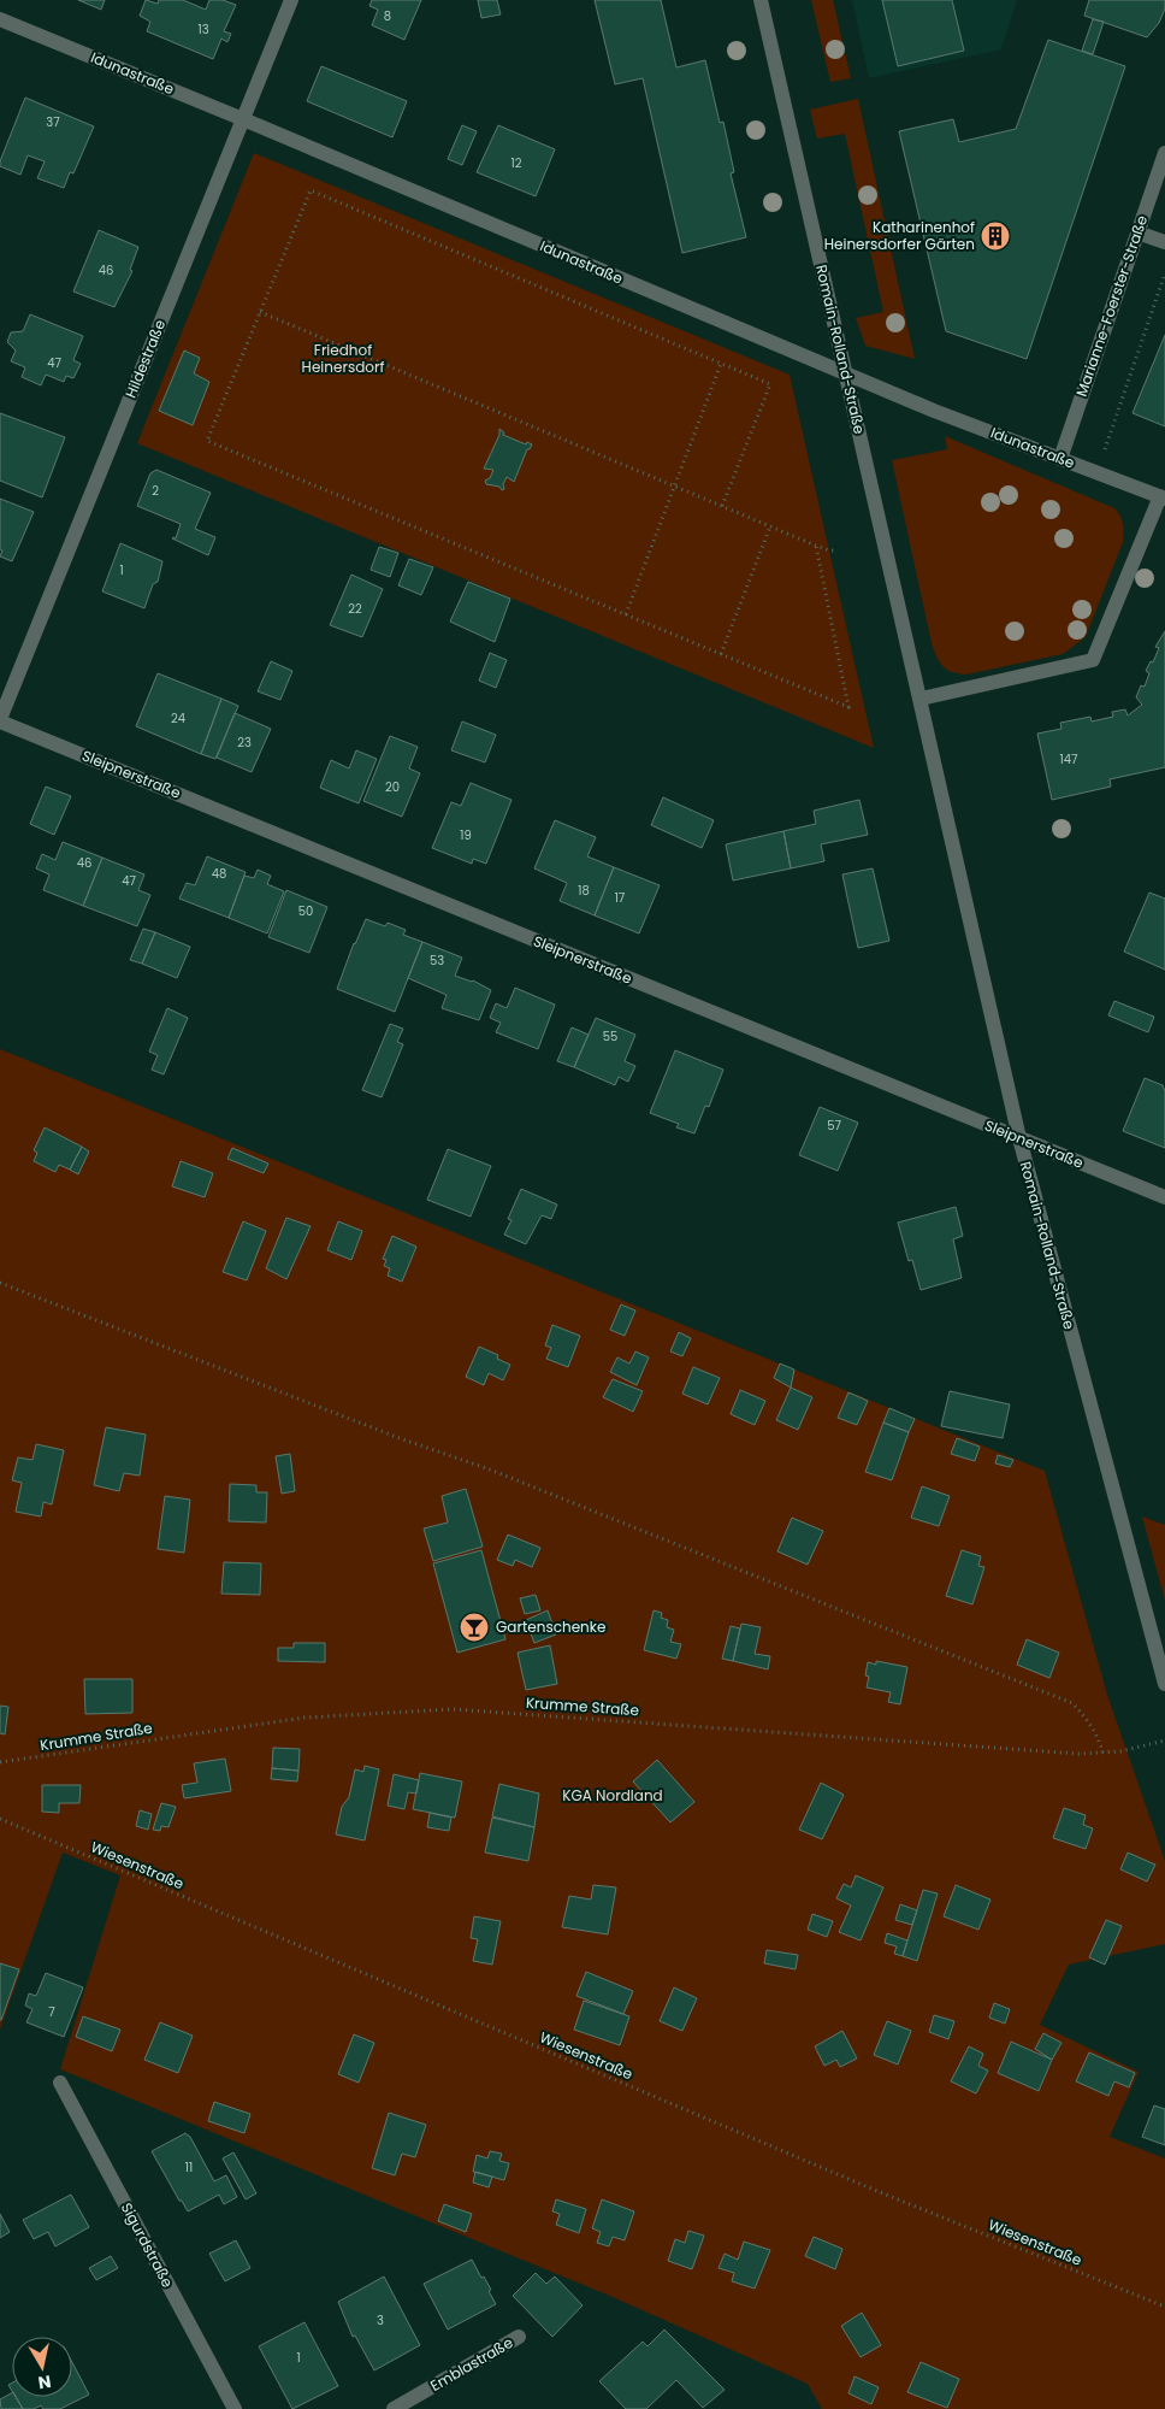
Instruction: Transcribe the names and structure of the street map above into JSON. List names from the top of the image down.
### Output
{
  "streets": {
    "street": [
      "Idunastraße",
      "Marianne-Foerster-Straße",
      "Romain-Rolland-Straße",
      "Hildestraße",
      "Sleipnerstraße",
      "Sigurdstraße",
      "Emblastraße"
    ],
    "path": ["Krumme Straße", "Wiesenstraße"]
  },
  "crossings": [
    ["Idunastraße", "Marianne-Foerster-Straße"],
    ["Idunastraße", "Romain-Rolland-Straße"],
    ["Idunastraße", "Hildestraße"],
    ["Romain-Rolland-Straße", "Sleipnerstraße"],
    ["Hildestraße", "Sleipnerstraße"]
  ],
  "parks": ["Friedhof Heinersdorf", "KGA Nordland"],
  "places": {
    "building": ["Katharinenhof Heinersdorfer Gärten"],
    "bar": ["Gartenschenke"]
  },
  "house_numbers": [
    "8",
    "13",
    "37",
    "12",
    "46",
    "47",
    "2",
    "1",
    "22",
    "24",
    "23",
    "147",
    "20",
    "19",
    "46",
    "48",
    "47",
    "18",
    "17",
    "50",
    "53",
    "55",
    "57",
    "7",
    "11",
    "3",
    "1"
  ],
  "north": "bottom"
}
